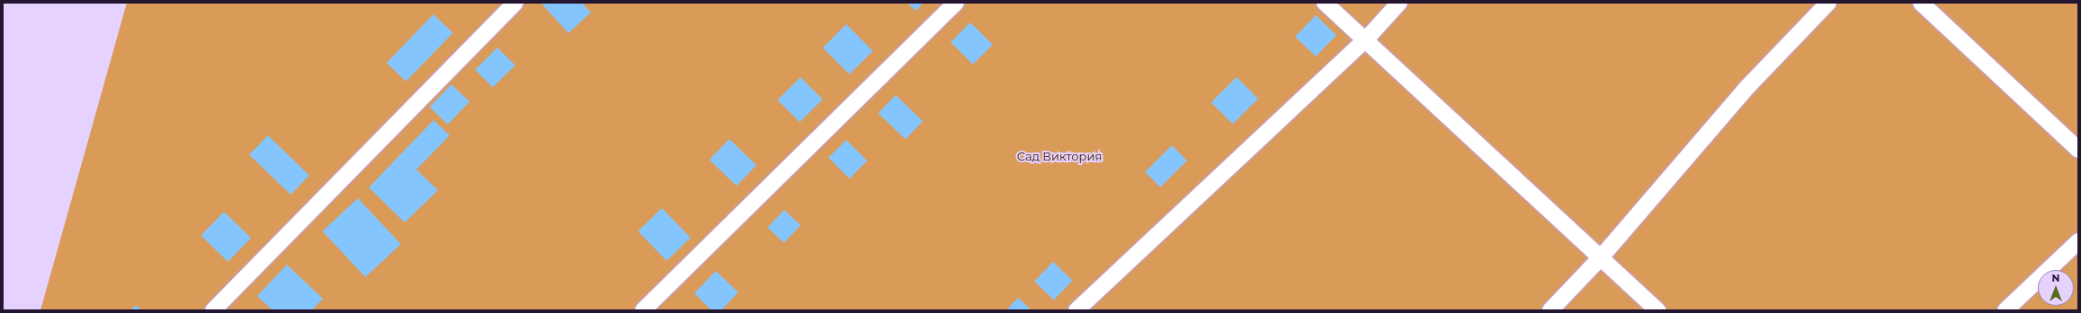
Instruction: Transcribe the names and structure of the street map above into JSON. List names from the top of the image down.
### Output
{
  "parks": ["Сад Виктория"],
  "north": "top"
}
